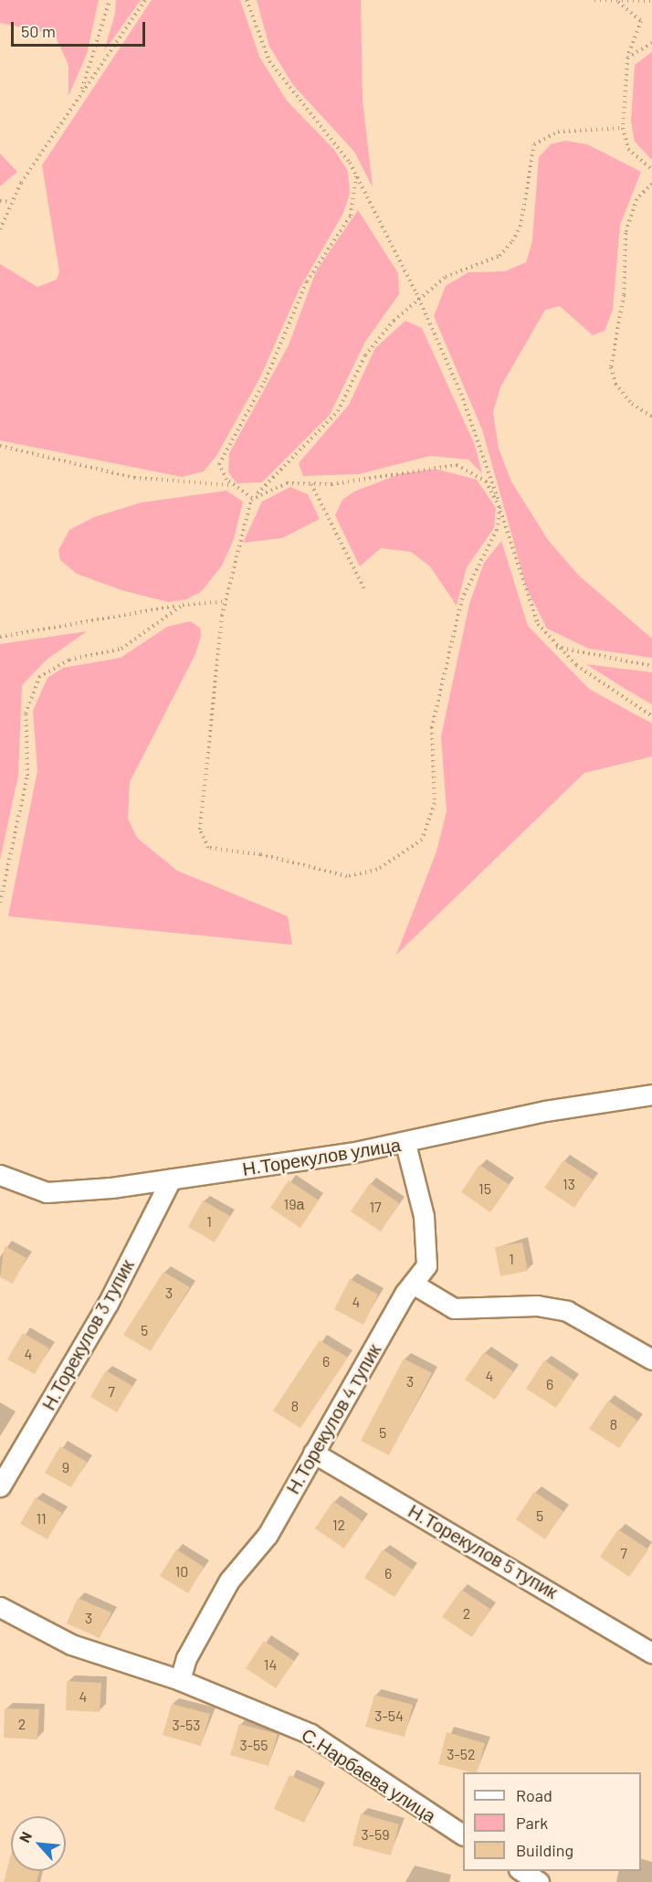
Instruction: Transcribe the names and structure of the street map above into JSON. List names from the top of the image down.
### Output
{
  "streets": {
    "street": [
      "Н.Торекулов улица",
      "Н.Торекулов 3 тупик",
      "Н.Торекулов 4 тупик",
      "Н.Торекулов 5 тупик",
      "С.Нарбаева улица"
    ]
  },
  "crossings": [
    ["Н.Торекулов улица", "Н.Торекулов 3 тупик"],
    ["Н.Торекулов улица", "Н.Торекулов 4 тупик"],
    ["Н.Торекулов 4 тупик", "Н.Торекулов 5 тупик"],
    ["Н.Торекулов 4 тупик", "С.Нарбаева улица"]
  ],
  "house_numbers": [
    "13",
    "15",
    "19а",
    "17",
    "1",
    "1",
    "3",
    "4",
    "5",
    "4",
    "6",
    "4",
    "3",
    "6",
    "7",
    "8",
    "8",
    "5",
    "9",
    "5",
    "11",
    "12",
    "7",
    "10",
    "6",
    "2",
    "3",
    "14",
    "4",
    "3-54",
    "2",
    "3-53",
    "3-55",
    "3-52",
    "3-59"
  ],
  "legend": ["Road", "Park", "Building"],
  "scale_bar": "50 m",
  "north": "top left"
}
